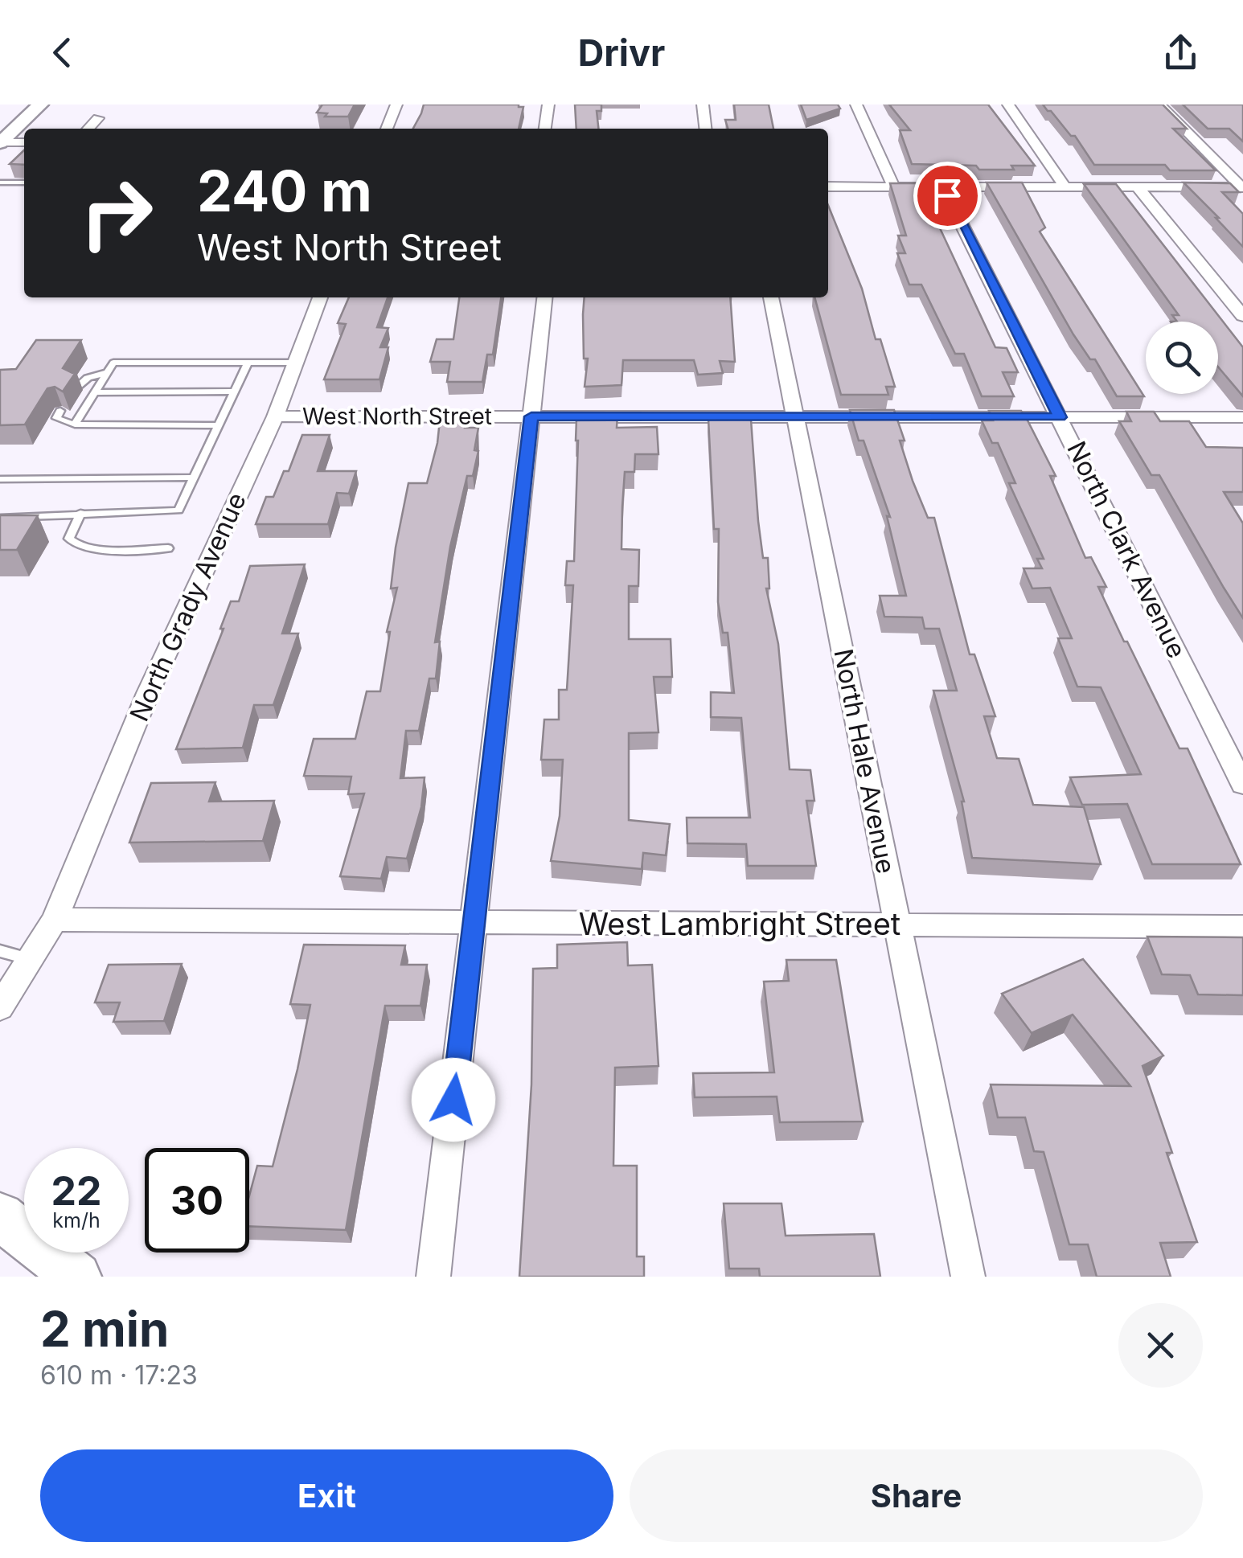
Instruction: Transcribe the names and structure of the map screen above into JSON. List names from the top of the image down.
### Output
{
  "streets": {
    "street": [
      "West North Street",
      "North Clark Avenue",
      "North Grady Avenue",
      "North Hale Avenue",
      "West Lambright Street"
    ]
  },
  "crossings": [
    ["West North Street", "North Clark Avenue"],
    ["West North Street", "North Grady Avenue"],
    ["West North Street", "North Hale Avenue"],
    ["North Grady Avenue", "West Lambright Street"],
    ["North Hale Avenue", "West Lambright Street"]
  ],
  "page": {
    "header": "Drivr",
    "turn": ["240 m", "West North Street"],
    "speed": "22 km/h",
    "limit": "30",
    "heading": ["2 min", "610 m · 17:23"],
    "buttons": ["Exit", "Share"]
  }
}
